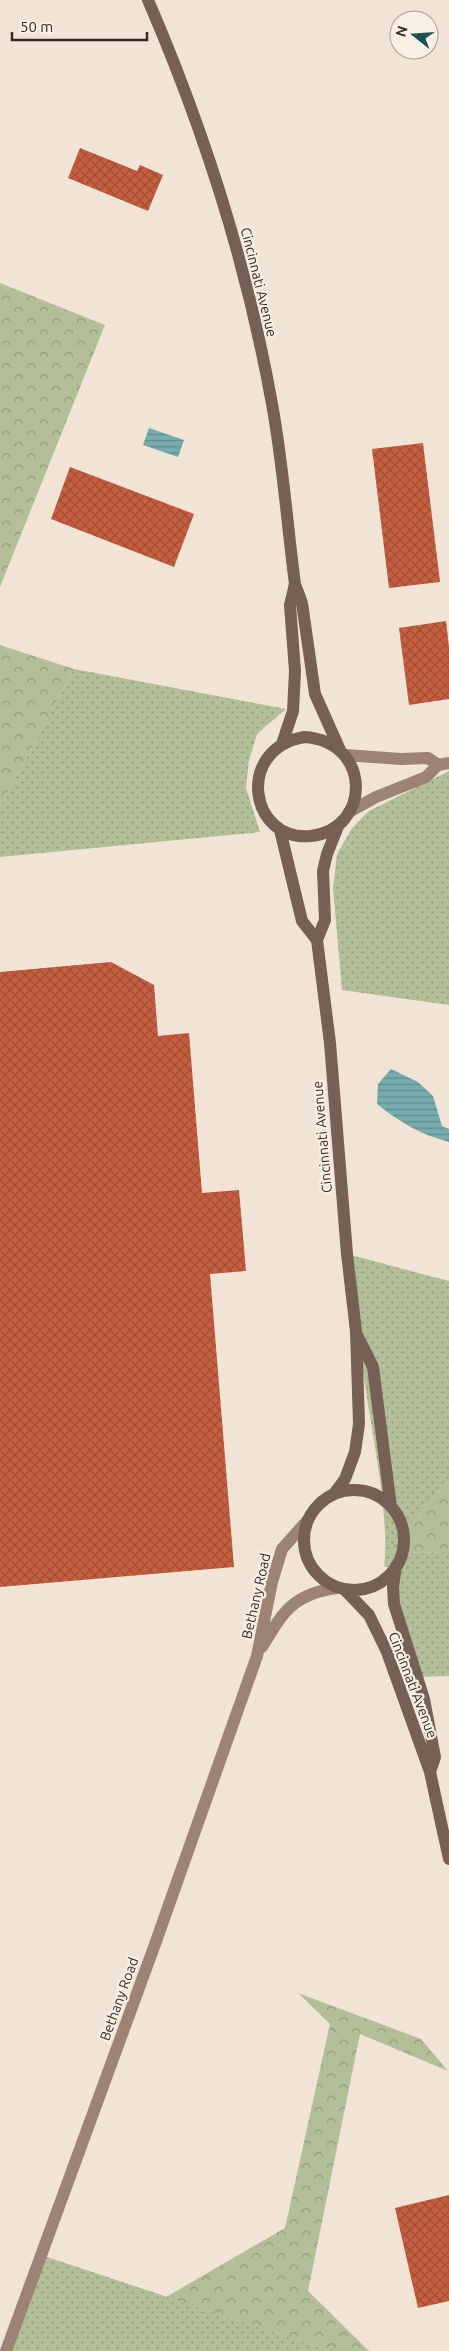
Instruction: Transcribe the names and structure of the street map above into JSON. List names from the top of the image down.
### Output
{
  "streets": {
    "main road": ["Cincinnati Avenue", "Bethany Road"]
  },
  "crossings": [
    ["Cincinnati Avenue", "Bethany Road"]
  ],
  "scale_bar": "50 m",
  "north": "left"
}
